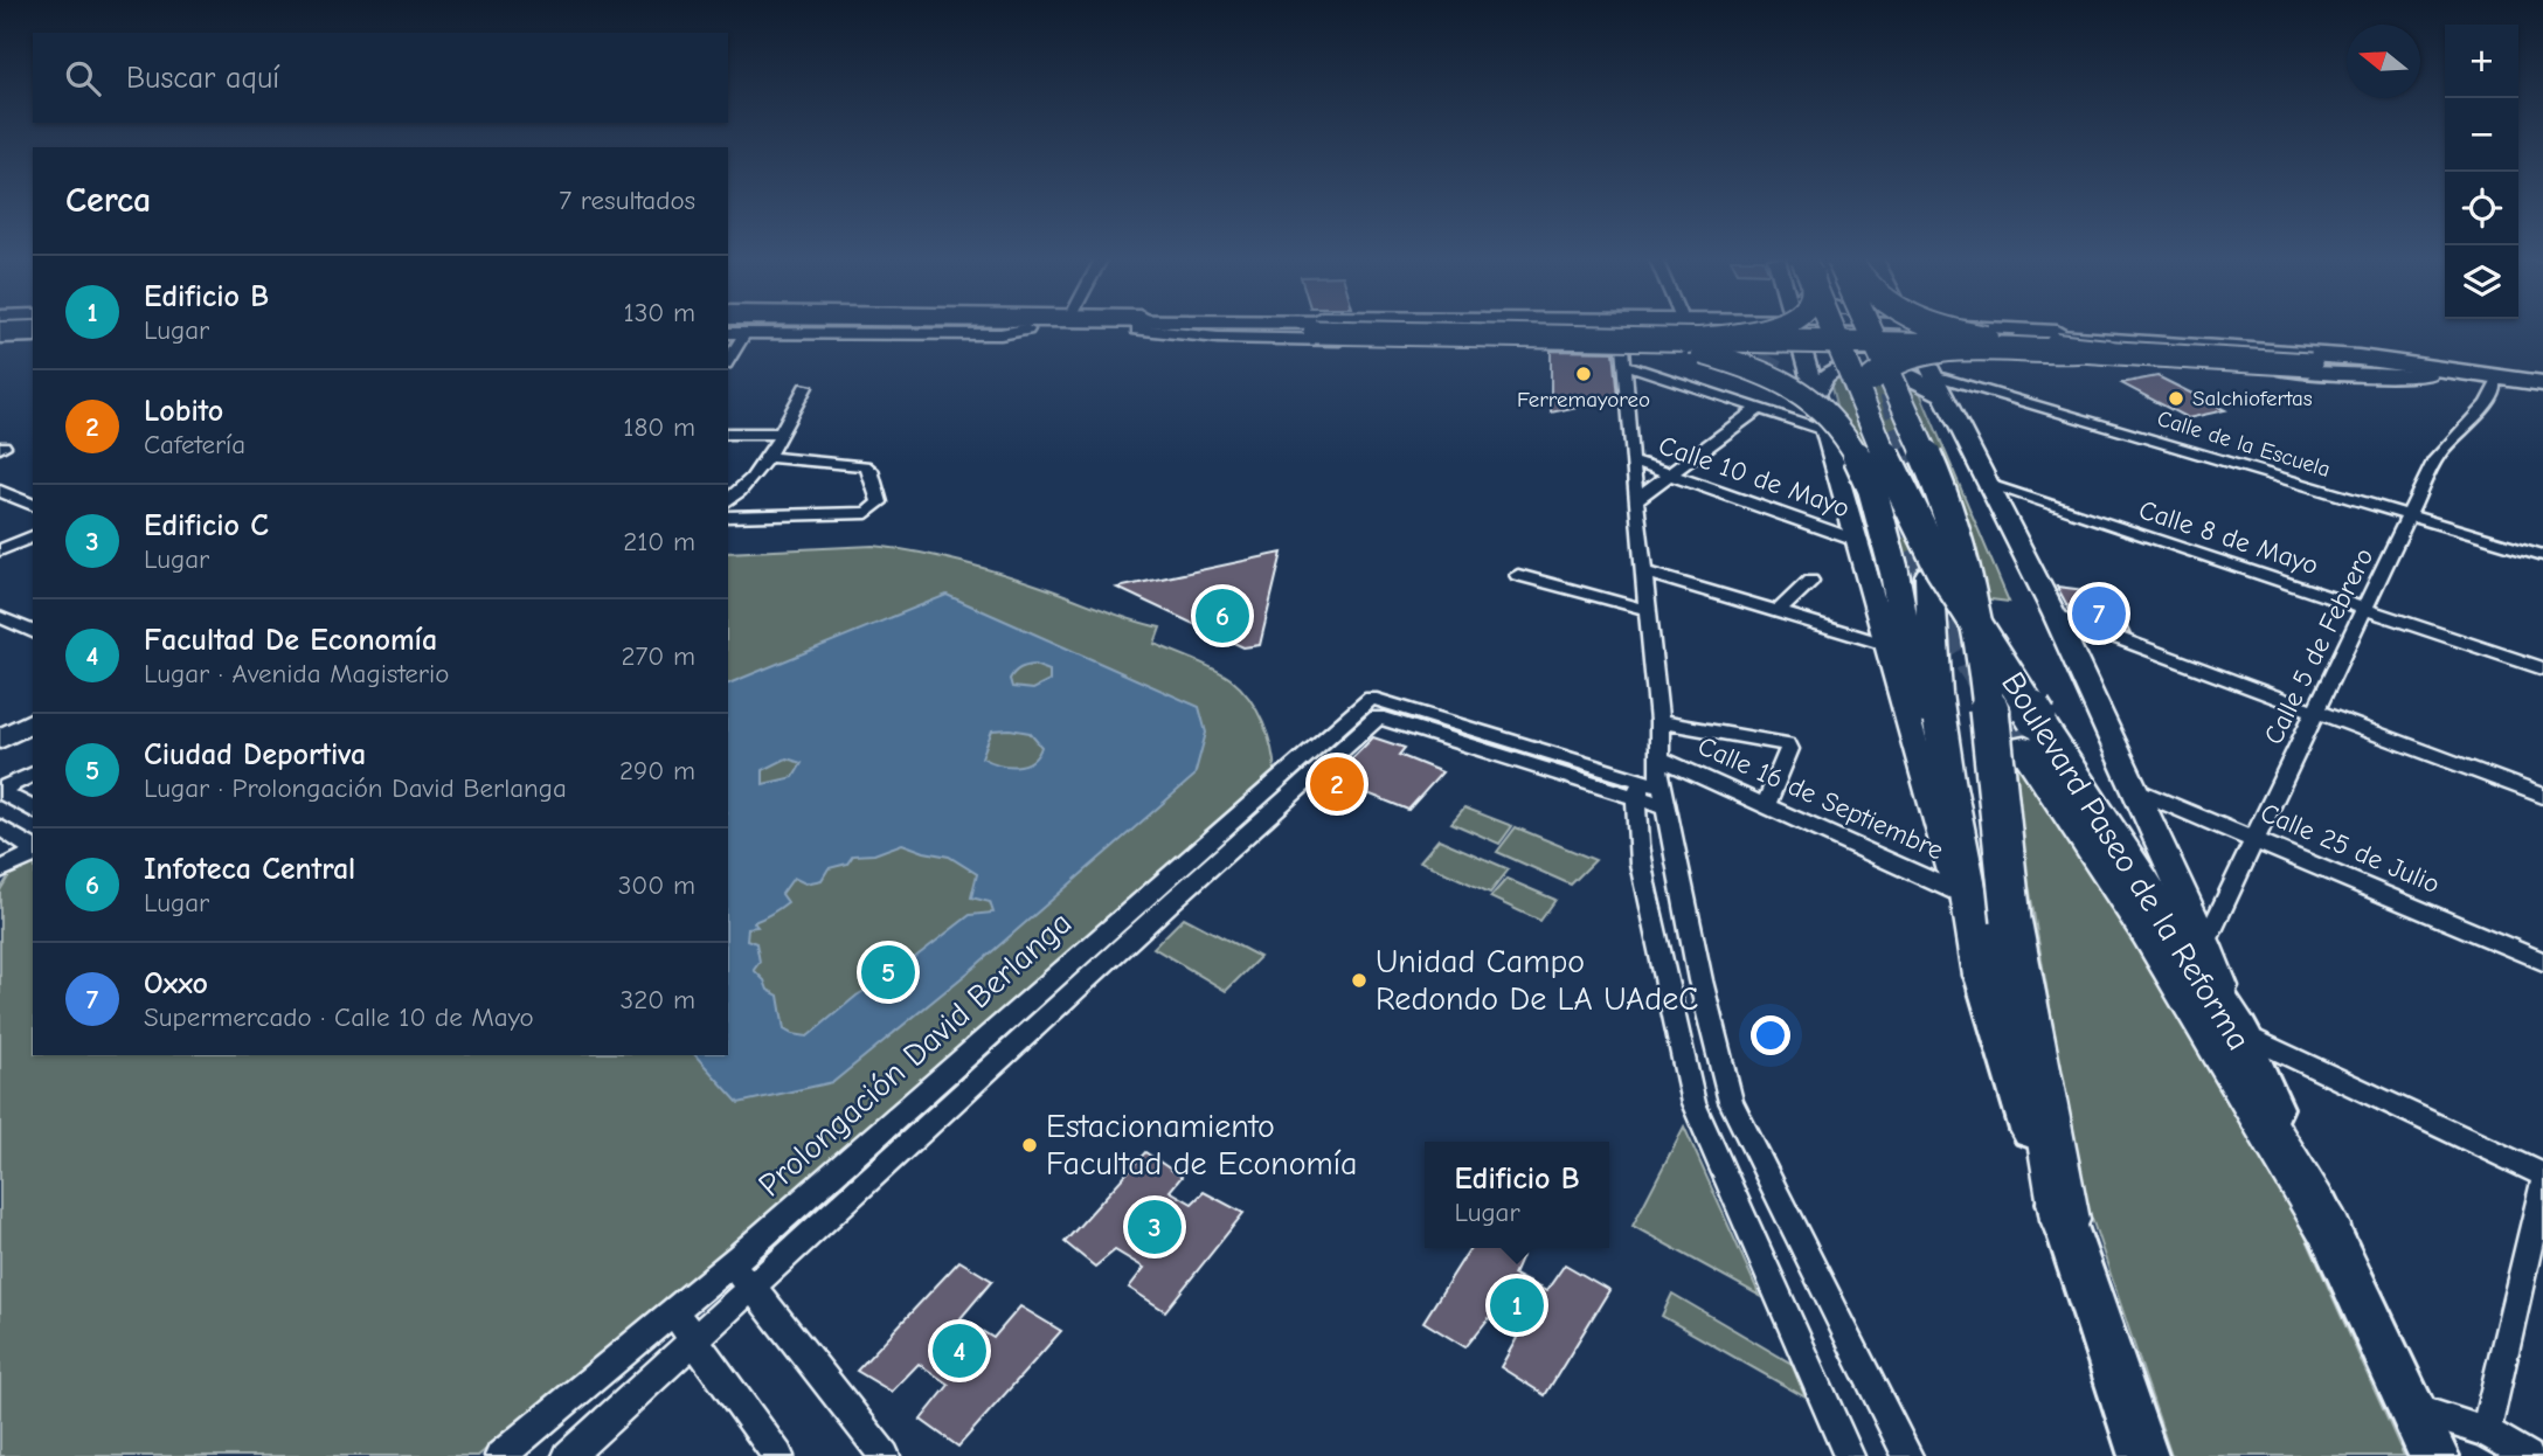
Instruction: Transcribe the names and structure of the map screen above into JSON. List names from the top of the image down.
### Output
{
  "streets": {
    "highway": ["Boulevard Paseo de la Reforma"],
    "street": [
      "Calle de la Escuela",
      "Calle 10 de Mayo",
      "Calle 8 de Mayo",
      "Calle 5 de Febrero",
      "Calle 16 de Septiembre",
      "Calle 25 de Julio",
      "Prolongación David Berlanga"
    ]
  },
  "crossings": [
    ["Calle de la Escuela", "Calle 5 de Febrero"],
    ["Calle 8 de Mayo", "Calle 5 de Febrero"],
    ["Calle 5 de Febrero", "Calle 25 de Julio"],
    ["Calle 16 de Septiembre", "Prolongación David Berlanga"]
  ],
  "places": [
    "Ferremayoreo",
    "Salchiofertas",
    "Unidad Campo Redondo De LA UAdeC",
    "Estacionamiento Facultad de Economía"
  ],
  "north": "left",
  "page": {
    "map_buttons": ["+", "−"],
    "search": "Buscar aquí",
    "heading": ["Cerca", "7 resultados"],
    "list": [
      {
        "mark": "1",
        "name": "Edificio B",
        "note": "Lugar",
        "value": "130 m"
      },
      {
        "mark": "2",
        "name": "Lobito",
        "note": "Cafetería",
        "value": "180 m"
      },
      {
        "mark": "3",
        "name": "Edificio C",
        "note": "Lugar",
        "value": "210 m"
      },
      {
        "mark": "4",
        "name": "Facultad De Economía",
        "note": "Lugar · Avenida Magisterio",
        "value": "270 m"
      },
      {
        "mark": "5",
        "name": "Ciudad Deportiva",
        "note": "Lugar · Prolongación David Berlanga",
        "value": "290 m"
      },
      {
        "mark": "6",
        "name": "Infoteca Central",
        "note": "Lugar",
        "value": "300 m"
      },
      {
        "mark": "7",
        "name": "Oxxo",
        "note": "Supermercado · Calle 10 de Mayo",
        "value": "320 m"
      }
    ],
    "pins": [
      "7",
      "6",
      "2",
      "5",
      "3",
      "1",
      "4"
    ],
    "popup": ["Edificio B", "Lugar"]
  }
}
